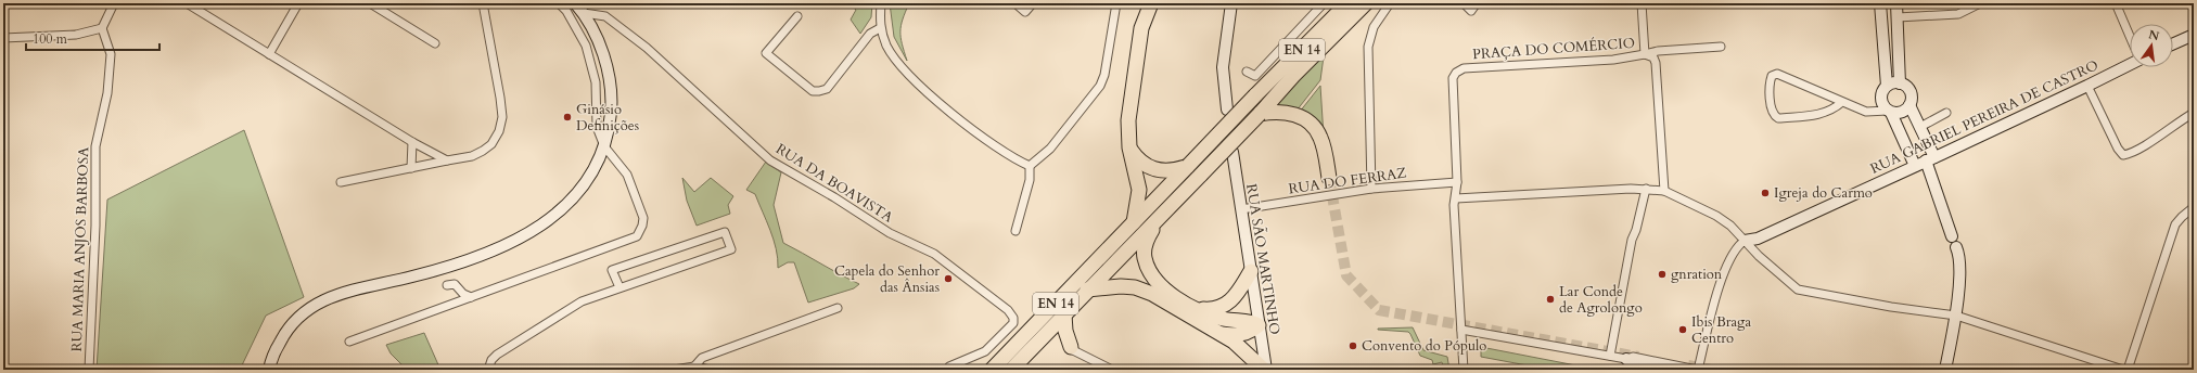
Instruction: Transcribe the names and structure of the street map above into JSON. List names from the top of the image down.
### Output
{
  "streets": {
    "highway": ["EN 14"],
    "street": [
      "PRAÇA DO COMÉRCIO",
      "RUA GABRIEL PEREIRA DE CASTRO",
      "RUA DO FERRAZ",
      "RUA DA BOAVISTA",
      "RUA MARIA ANJOS BARBOSA",
      "RUA SÃO MARTINHO"
    ]
  },
  "crossings": [
    ["PRAÇA DO COMÉRCIO", "RUA DO FERRAZ"],
    ["RUA DO FERRAZ", "RUA SÃO MARTINHO"]
  ],
  "places": [
    "Ginásio Definições",
    "Igreja do Carmo",
    "gnration",
    "Capela do Senhor das Ânsias",
    "Lar Conde de Agrolongo",
    "Ibis Braga Centro",
    "Convento do Pópulo"
  ],
  "scale_bar": "100 m",
  "north": "top"
}
